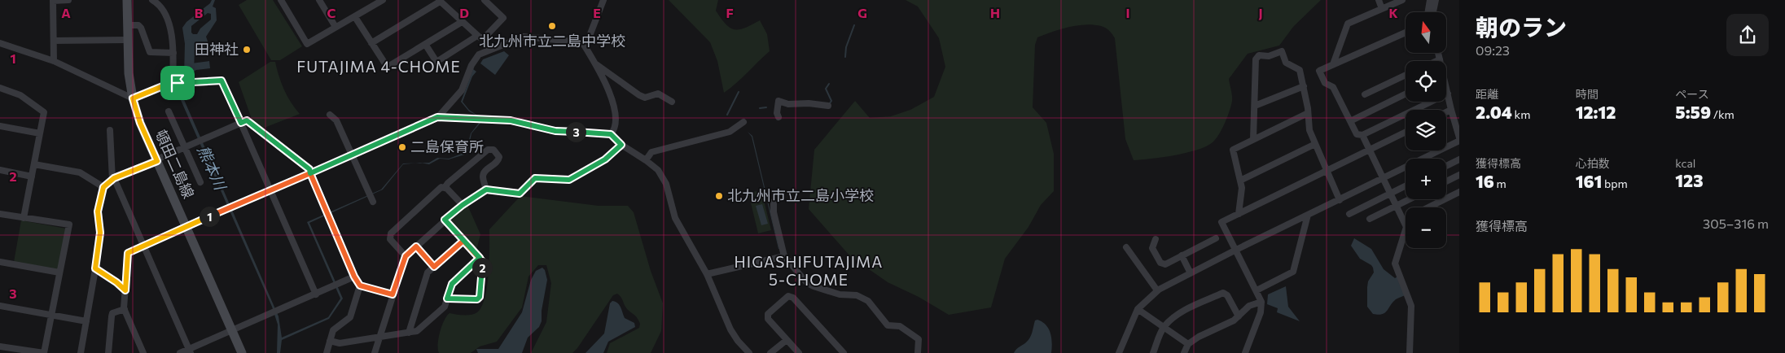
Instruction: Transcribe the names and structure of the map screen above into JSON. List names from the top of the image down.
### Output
{
  "streets": {
    "main road": ["頓田二島線"]
  },
  "districts": ["FUTAJIMA 4-CHOME", "HIGASHIFUTAJIMA 5-CHOME"],
  "water": ["熊本川"],
  "places": [
    "北九州市立二島中学校",
    "田神社",
    "二島保育所",
    "北九州市立二島小学校"
  ],
  "north": "top",
  "page": {
    "heading": ["朝のラン", "09:23"],
    "map_buttons": ["+", "−"],
    "stats": [
      ["距離", "2.04 km"],
      ["時間", "12:12"],
      ["ペース", "5:59 /km"],
      ["獲得標高", "16 m"],
      ["心拍数", "161 bpm"],
      ["kcal", "123"]
    ],
    "pins": ["3", "1", "2"],
    "chart": ["獲得標高", "305–316 m"]
  },
  "grid": {
    "columns": [
      "A",
      "B",
      "C",
      "D",
      "E",
      "F",
      "G",
      "H",
      "I",
      "J",
      "K"
    ],
    "rows": ["1", "2", "3"]
  }
}
